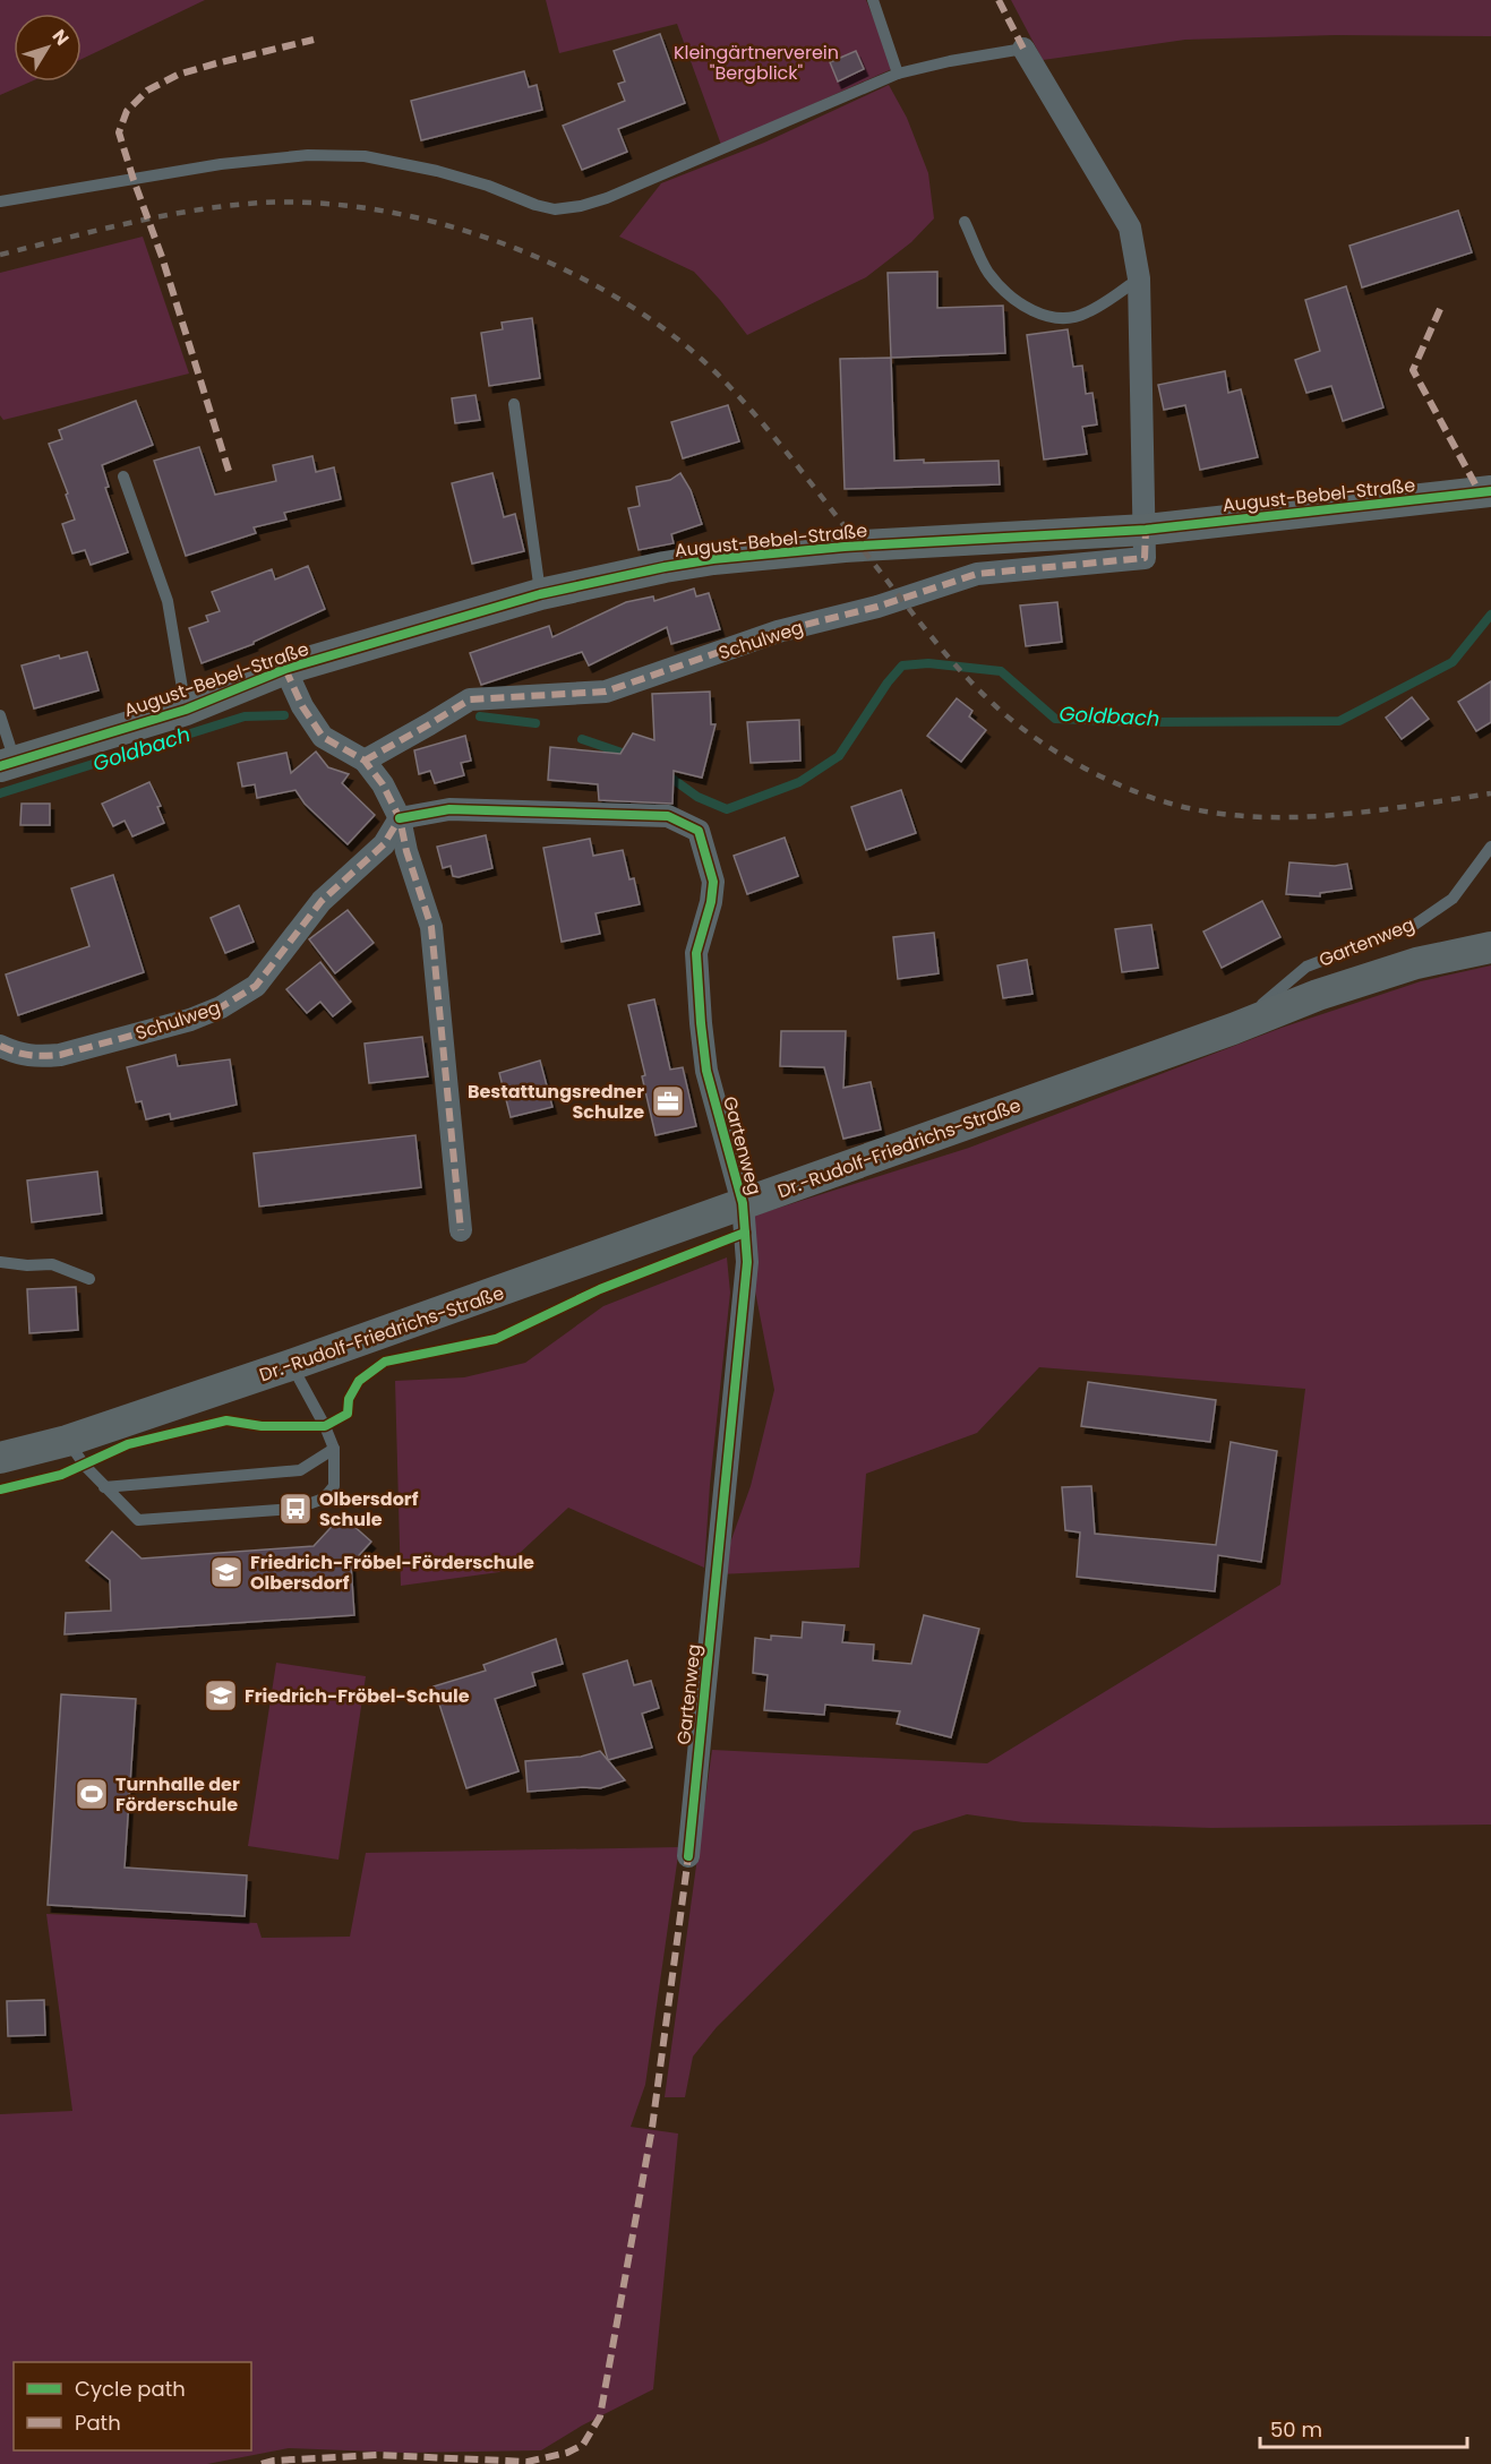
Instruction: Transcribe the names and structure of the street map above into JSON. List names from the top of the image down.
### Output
{
  "streets": {
    "main road": ["August-Bebel-Straße", "Dr.-Rudolf-Friedrichs-Straße"],
    "street": ["Schulweg", "Gartenweg"]
  },
  "crossings": [
    ["August-Bebel-Straße", "Schulweg"],
    ["Schulweg", "Gartenweg"],
    ["Gartenweg", "Dr.-Rudolf-Friedrichs-Straße"]
  ],
  "water": ["Goldbach"],
  "parks": ["Kleingärtnerverein \"Bergblick\""],
  "places": {
    "office": ["Bestattungsredner Schulze"],
    "bus stop": ["Olbersdorf Schule"],
    "school or university": ["Friedrich-Fröbel-Förderschule Olbersdorf", "Friedrich-Fröbel-Schule"],
    "sports": ["Turnhalle der Förderschule"]
  },
  "legend": ["Cycle path", "Path"],
  "scale_bar": "50 m",
  "north": "top right"
}
